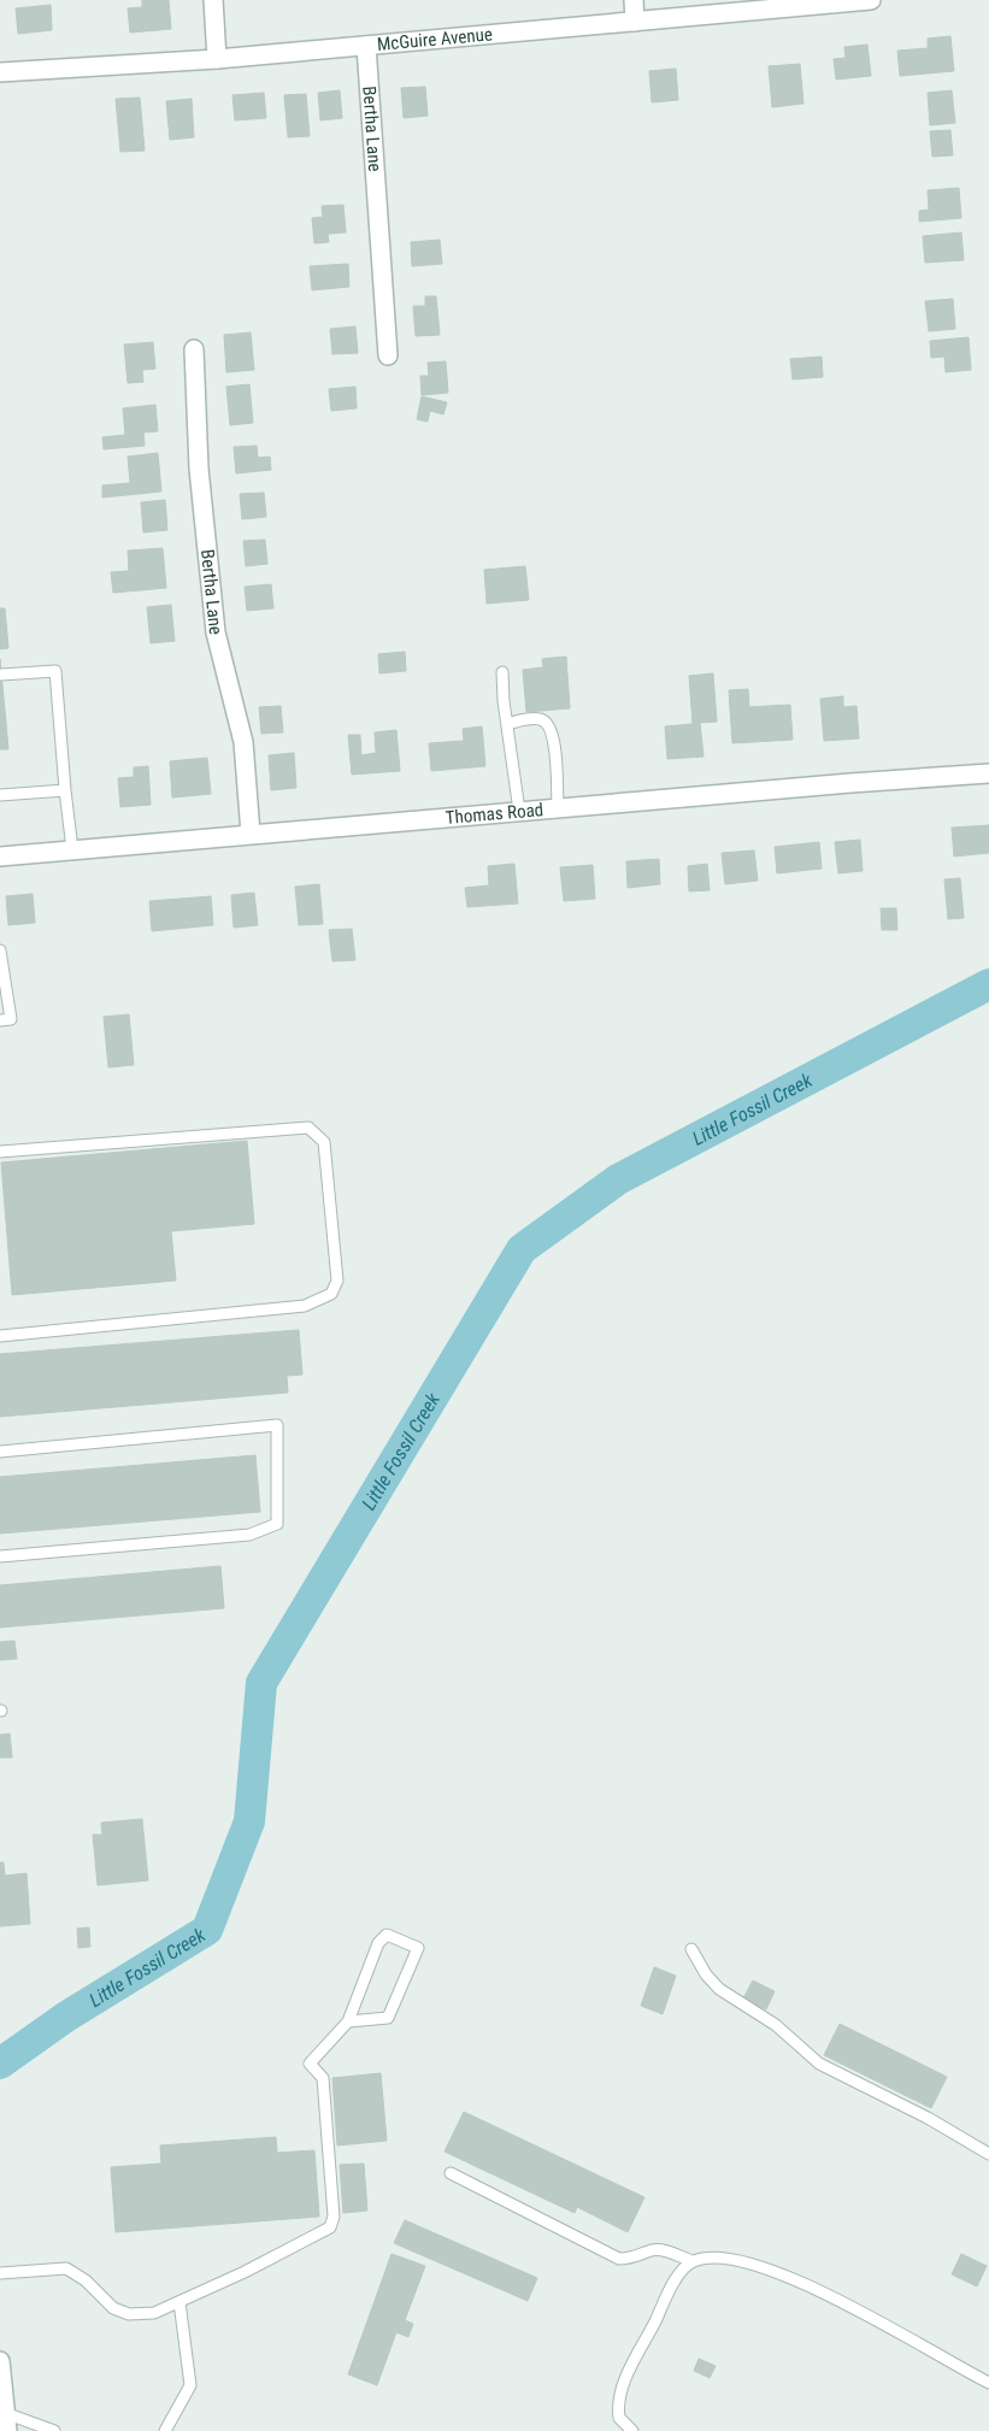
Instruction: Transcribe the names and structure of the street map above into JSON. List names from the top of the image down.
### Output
{
  "streets": {
    "street": ["McGuire Avenue", "Bertha Lane", "Thomas Road"]
  },
  "crossings": [
    ["McGuire Avenue", "Bertha Lane"],
    ["Bertha Lane", "Thomas Road"]
  ],
  "water": ["Little Fossil Creek"]
}
